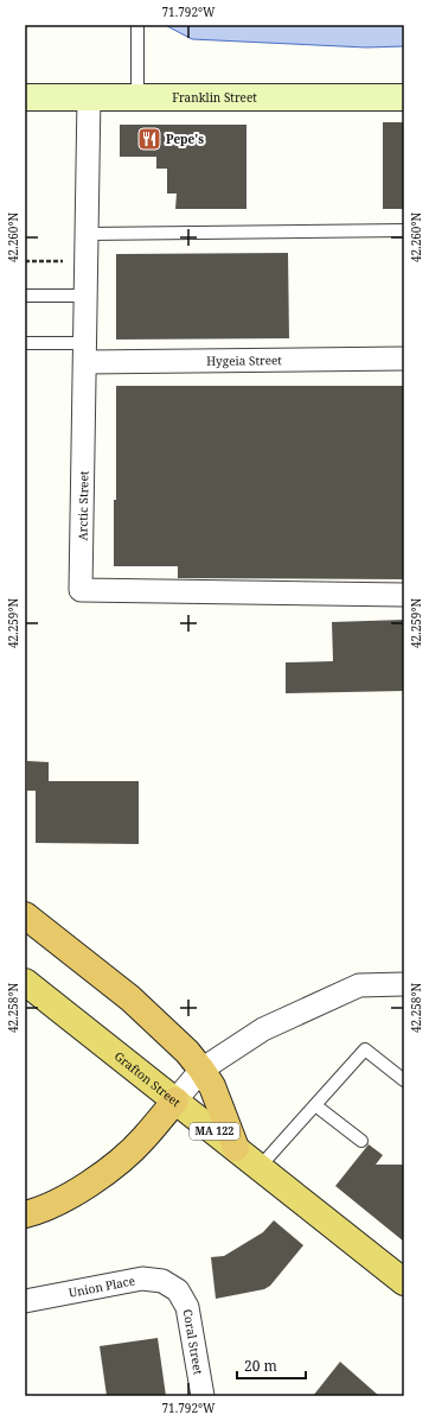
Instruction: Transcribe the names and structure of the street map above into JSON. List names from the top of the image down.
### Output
{
  "streets": {
    "highway": ["Grafton Street", "MA 122"],
    "main road": ["Franklin Street"],
    "street": [
      "Hygeia Street",
      "Arctic Street",
      "Union Place",
      "Coral Street"
    ]
  },
  "crossings": [
    ["Franklin Street", "Arctic Street"],
    ["Hygeia Street", "Arctic Street"],
    ["Union Place", "Coral Street"]
  ],
  "places": {
    "restaurant": ["Pepe's"]
  },
  "scale_bar": "20 m",
  "coordinates": [
    "71.792°W",
    "42.260°N",
    "42.259°N",
    "42.258°N"
  ]
}
